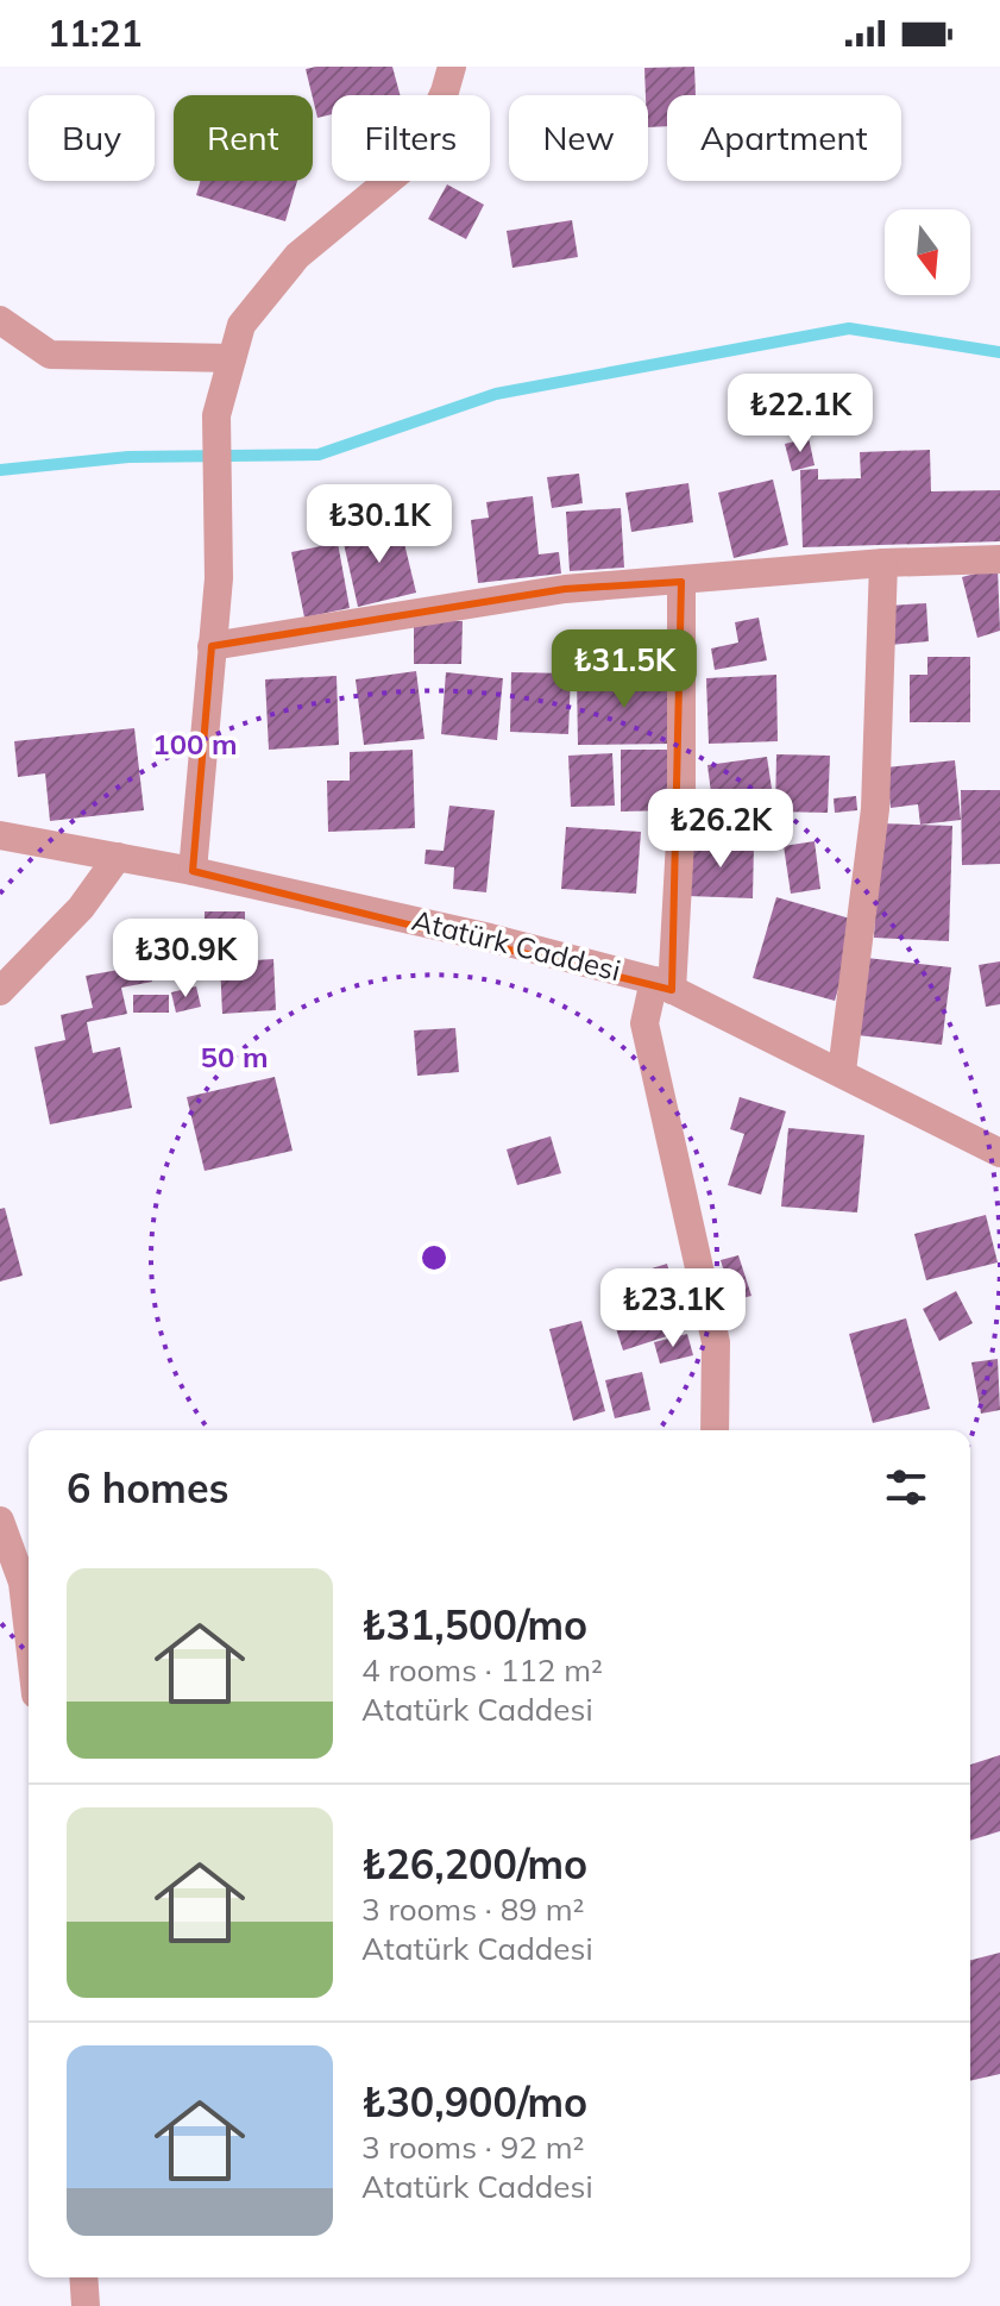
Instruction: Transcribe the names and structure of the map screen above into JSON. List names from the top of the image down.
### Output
{
  "streets": {
    "street": ["Atatürk Caddesi"]
  },
  "north": "bottom",
  "page": {
    "status": "11:21",
    "chip": [
      "Buy",
      "Rent",
      "Filters",
      "New",
      "Apartment"
    ],
    "price": [
      "₺22.1K",
      "₺30.1K",
      "₺31.5K",
      "₺26.2K",
      "₺30.9K",
      "₺23.1K"
    ],
    "heading": "6 homes",
    "list": [
      {
        "name": "₺31,500/mo",
        "note": "4 rooms · 112 m² · Atatürk Caddesi"
      },
      {
        "name": "₺26,200/mo",
        "note": "3 rooms · 89 m² · Atatürk Caddesi"
      },
      {
        "name": "₺30,900/mo",
        "note": "3 rooms · 92 m² · Atatürk Caddesi"
      }
    ]
  },
  "rings": ["100 m", "50 m"]
}
